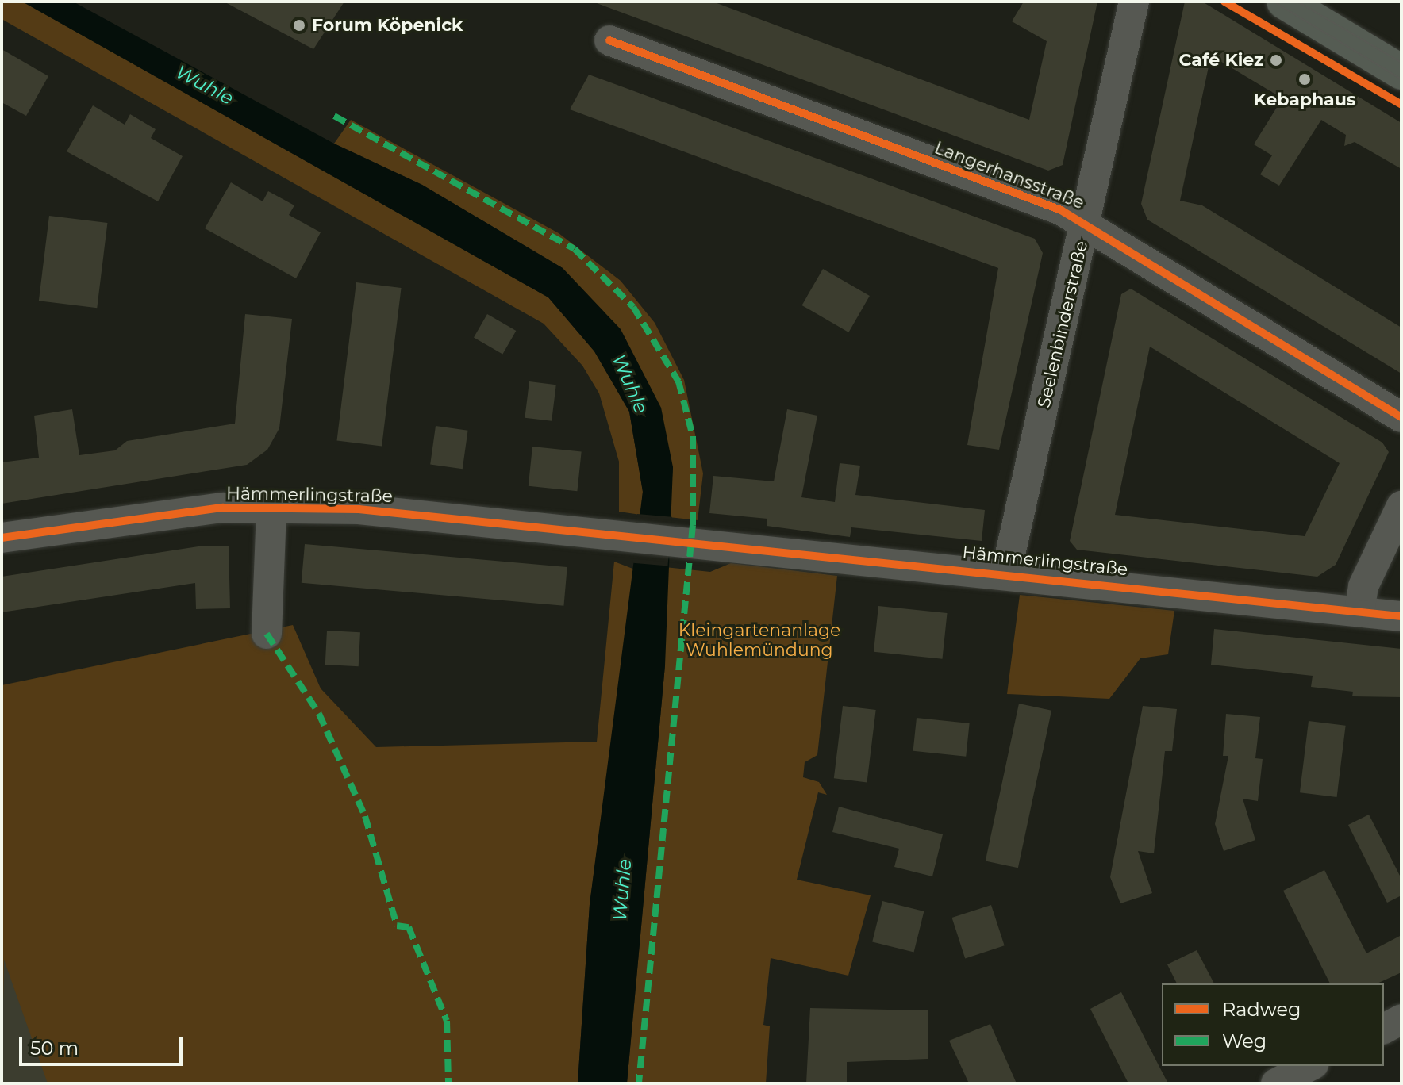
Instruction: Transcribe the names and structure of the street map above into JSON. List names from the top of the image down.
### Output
{
  "streets": {
    "street": ["Langerhansstraße", "Seelenbinderstraße", "Hämmerlingstraße"]
  },
  "crossings": [
    ["Langerhansstraße", "Seelenbinderstraße"],
    ["Seelenbinderstraße", "Hämmerlingstraße"]
  ],
  "water": ["Wuhle"],
  "parks": ["Kleingartenanlage Wuhlemündung"],
  "places": ["Forum Köpenick", "Café Kiez", "Kebaphaus"],
  "legend": ["Radweg", "Weg"],
  "scale_bar": "50 m"
}
